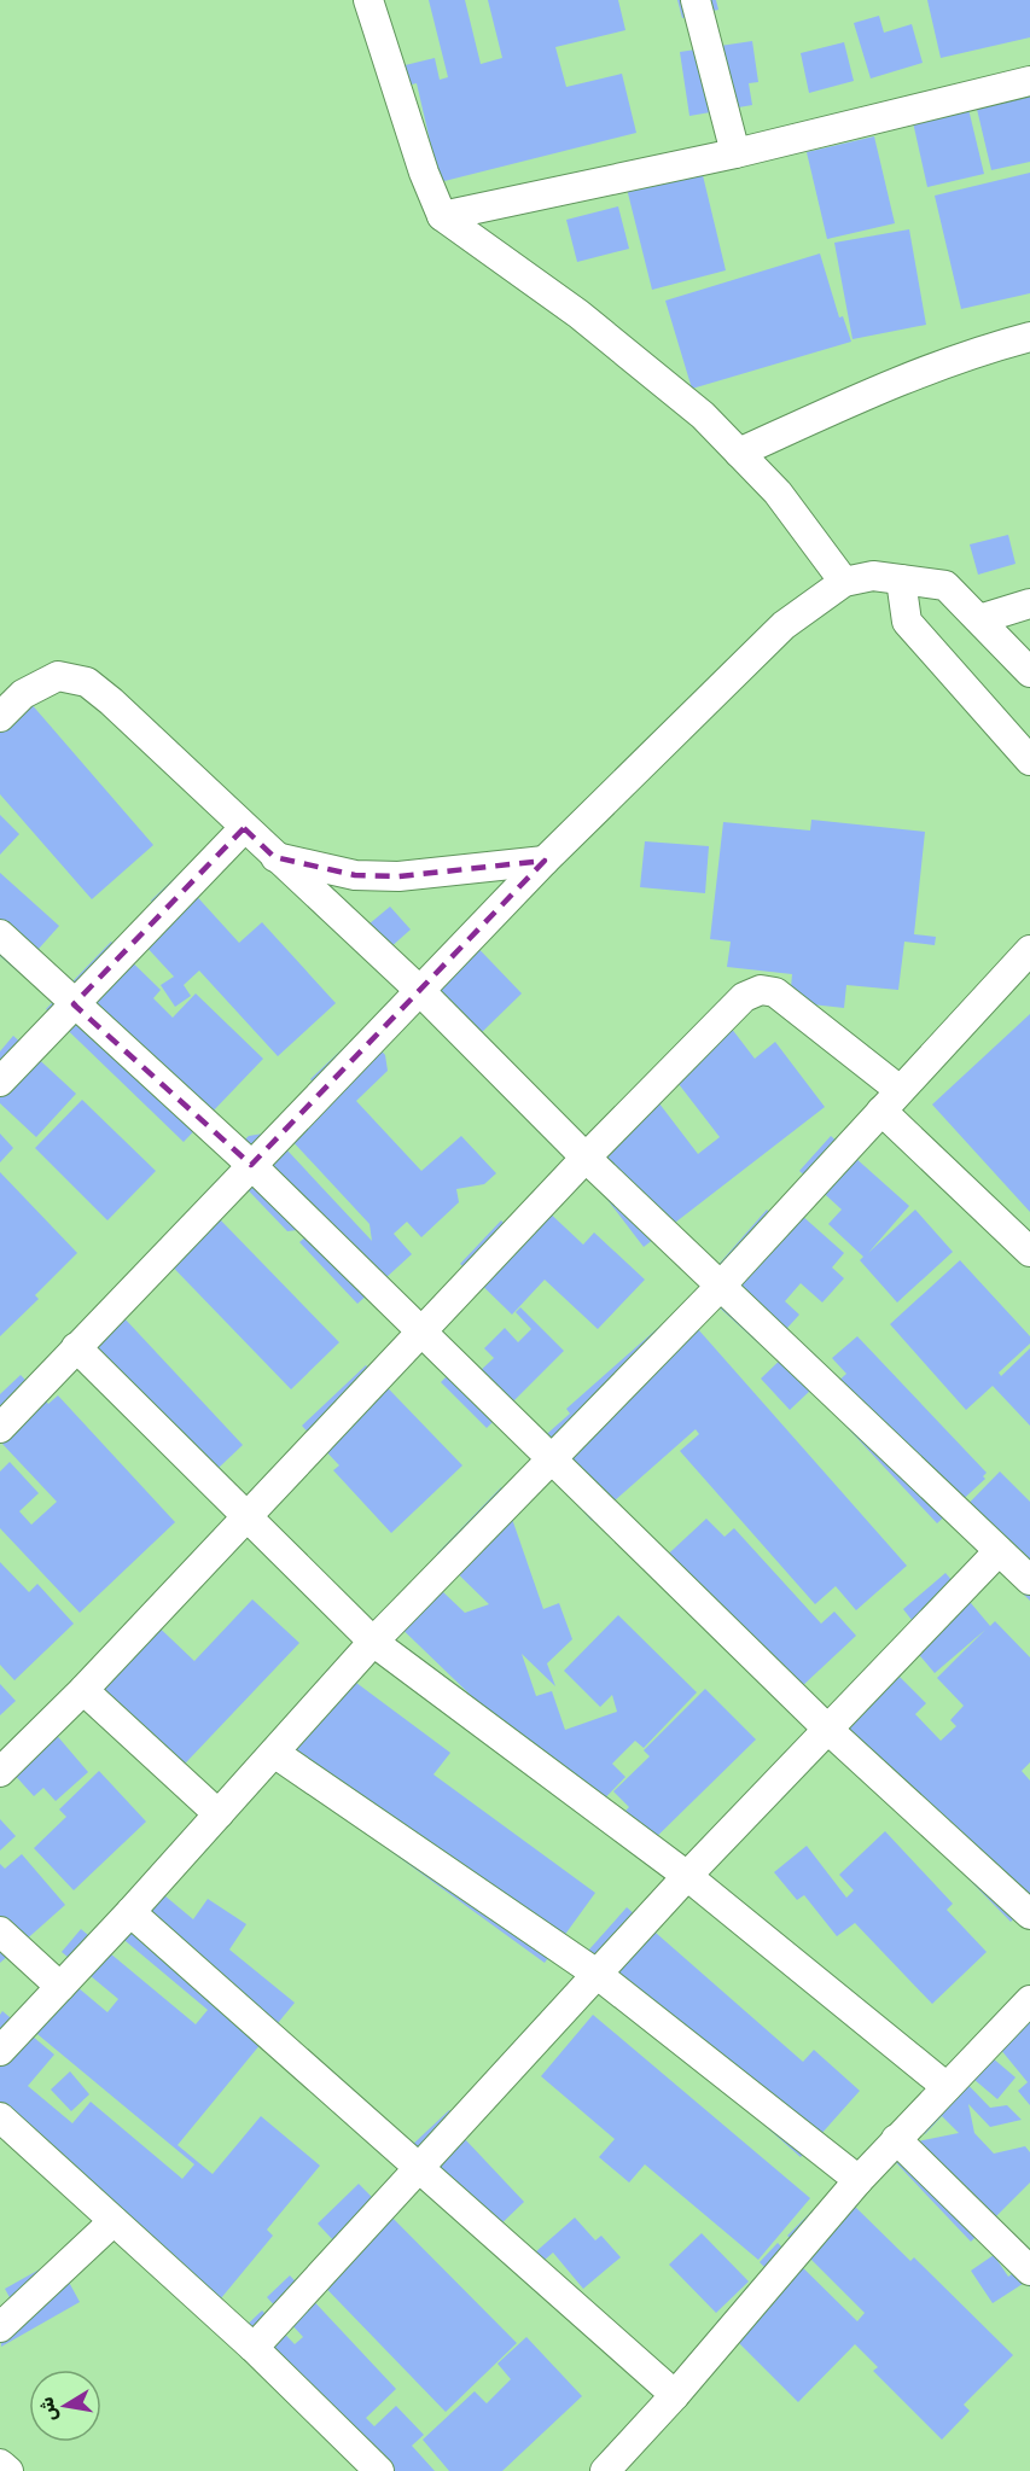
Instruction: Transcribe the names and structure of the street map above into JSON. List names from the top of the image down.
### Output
{
  "north": "left"
}
